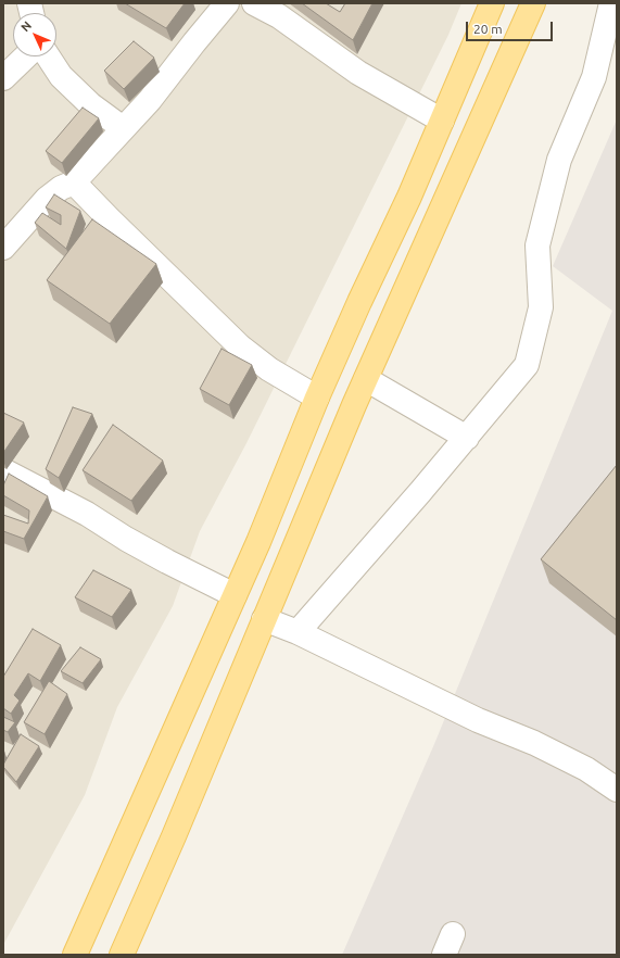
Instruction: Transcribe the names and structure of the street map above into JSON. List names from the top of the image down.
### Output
{
  "scale_bar": "20 m",
  "north": "top left"
}
